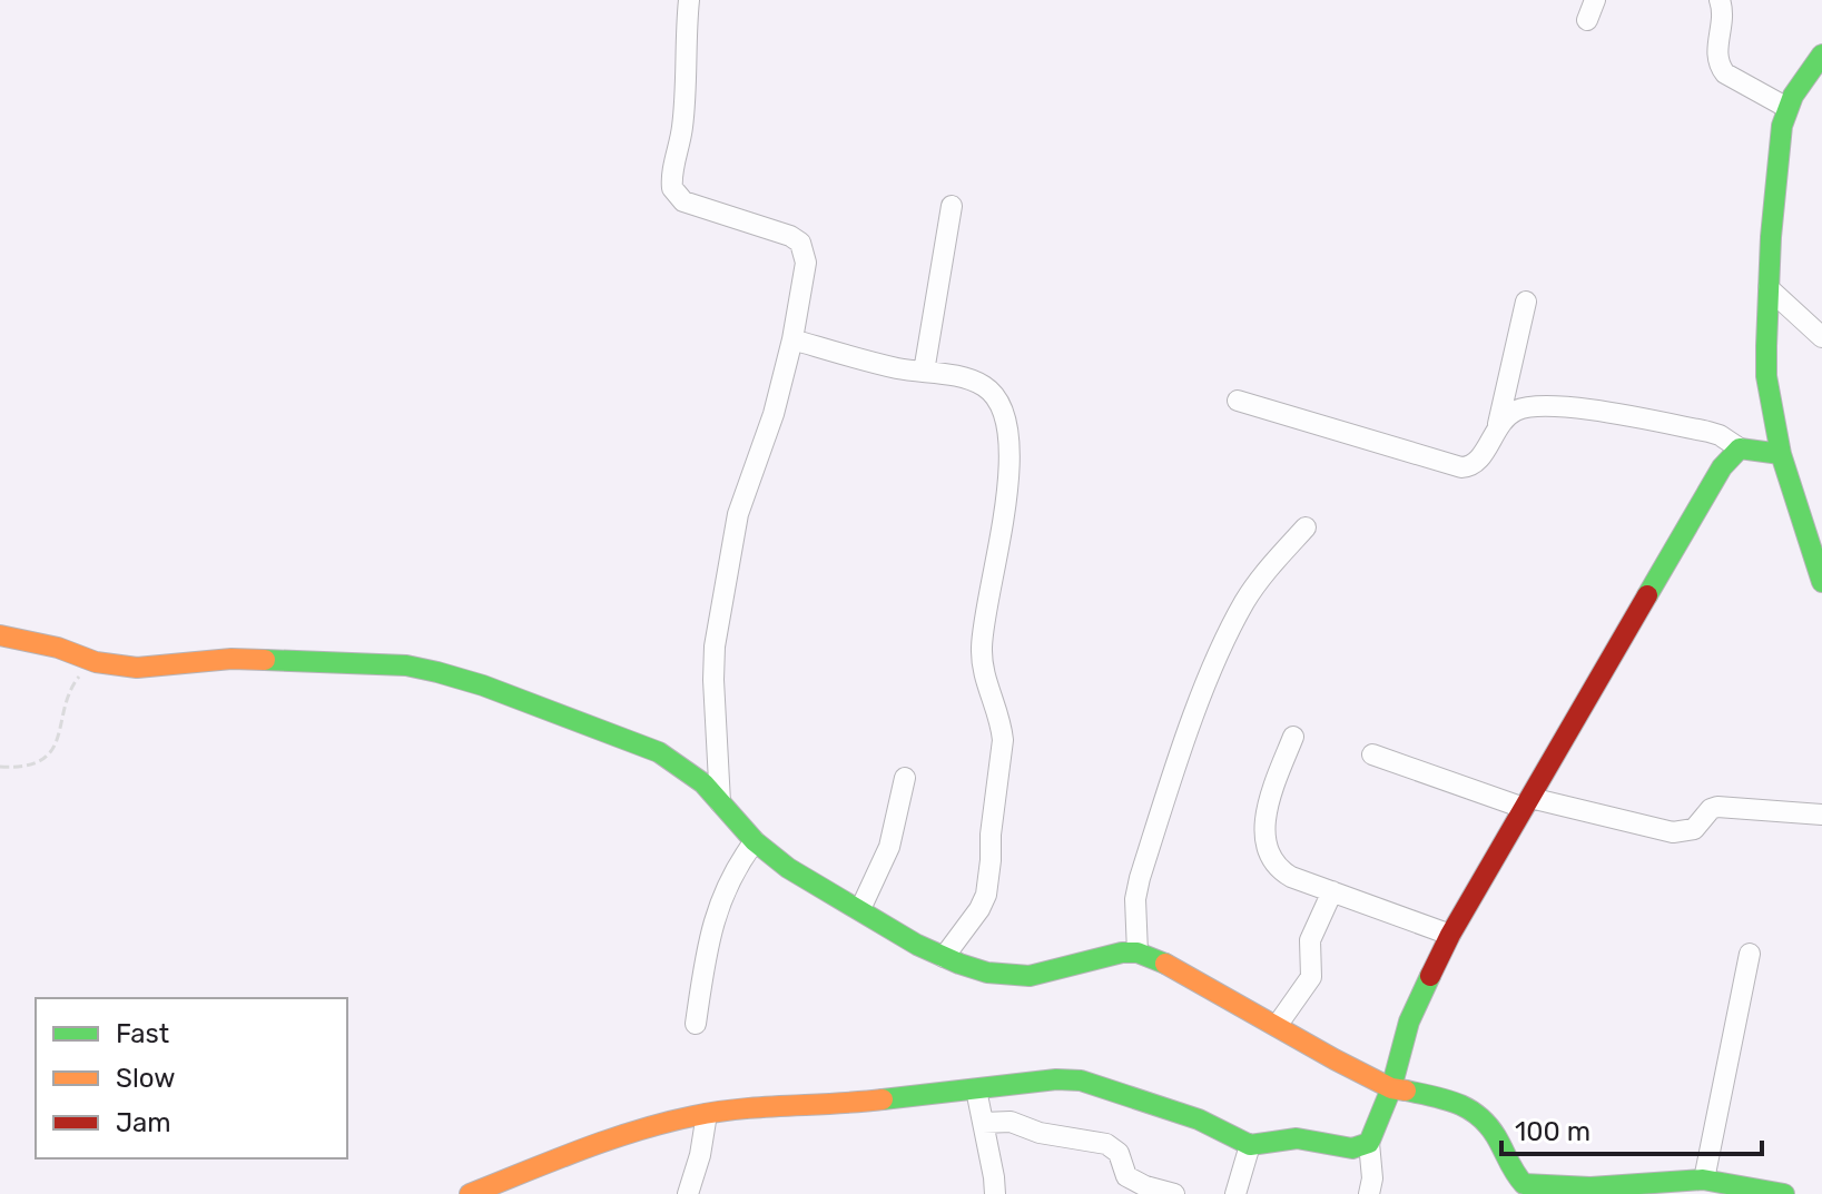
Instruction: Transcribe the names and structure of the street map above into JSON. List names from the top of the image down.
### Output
{
  "legend": ["Fast", "Slow", "Jam"],
  "scale_bar": "100 m"
}
